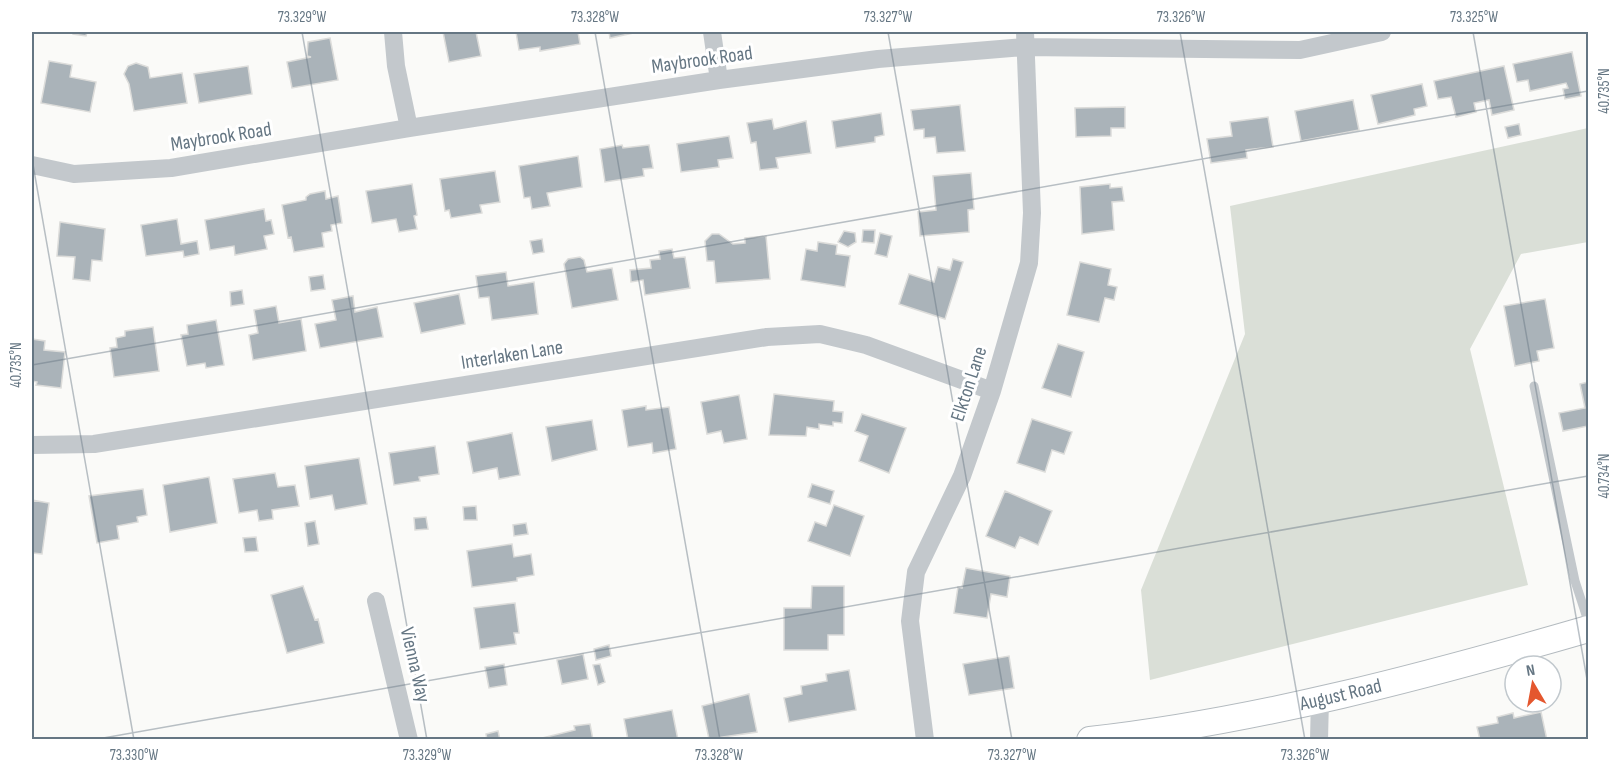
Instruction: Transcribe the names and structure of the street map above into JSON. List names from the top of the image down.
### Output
{
  "streets": {
    "street": [
      "Maybrook Road",
      "Interlaken Lane",
      "Elkton Lane",
      "Vienna Way",
      "August Road"
    ]
  },
  "crossings": [
    ["Maybrook Road", "Elkton Lane"],
    ["Interlaken Lane", "Elkton Lane"]
  ],
  "north": "top",
  "coordinates": [
    "73.329°W",
    "73.328°W",
    "73.327°W",
    "73.326°W",
    "73.325°W",
    "40.735°N",
    "40.734°N",
    "73.330°W"
  ]
}
